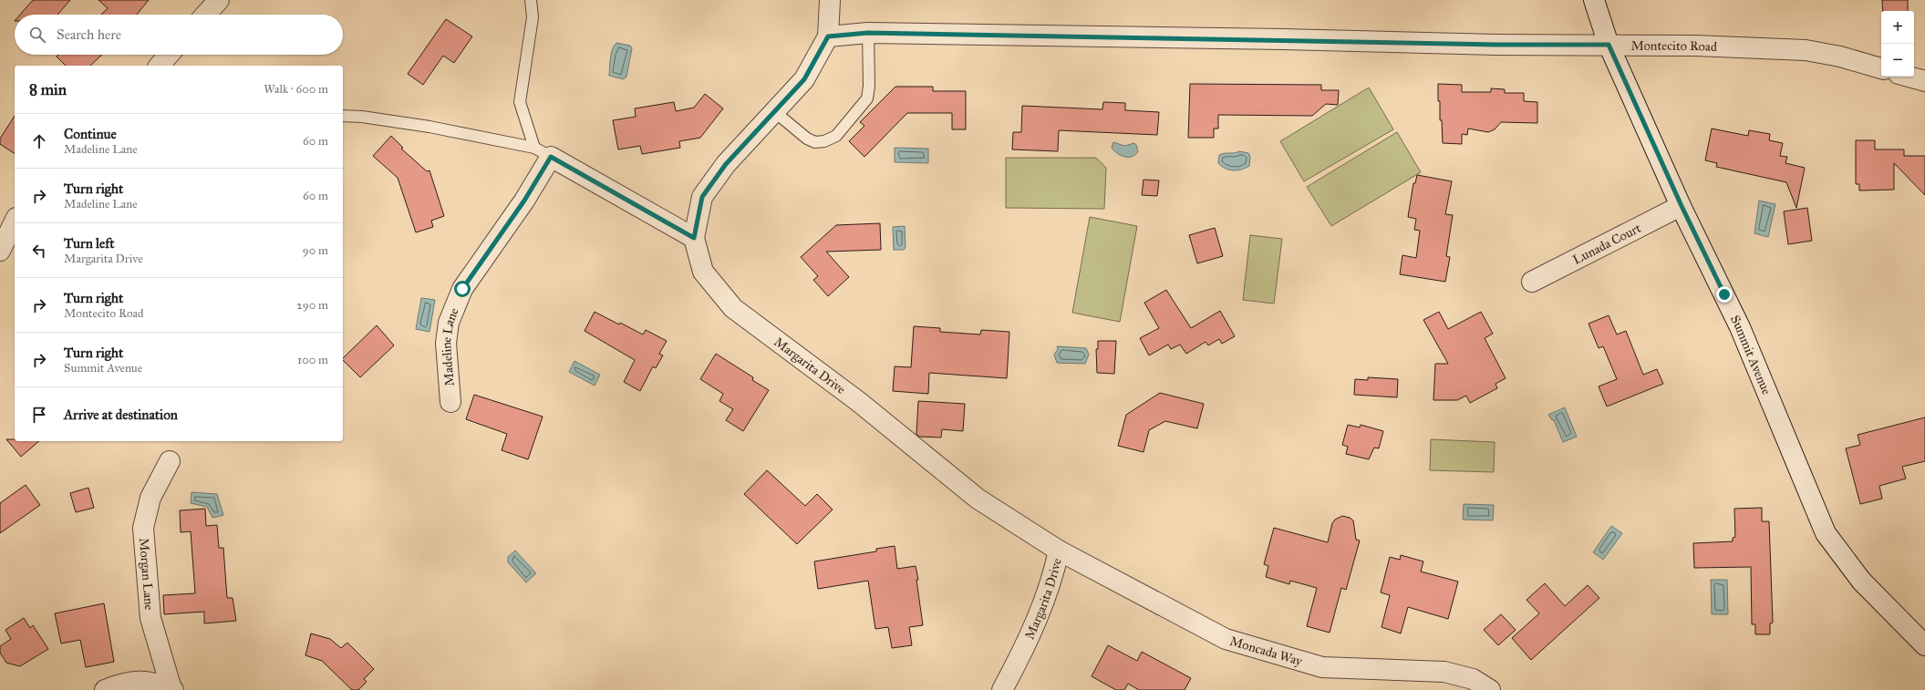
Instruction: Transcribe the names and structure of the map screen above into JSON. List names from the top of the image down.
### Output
{
  "streets": {
    "street": [
      "Montecito Road",
      "Lunada Court",
      "Madeline Lane",
      "Summit Avenue",
      "Margarita Drive",
      "Morgan Lane",
      "Moncada Way"
    ]
  },
  "crossings": [
    ["Montecito Road", "Summit Avenue"],
    ["Montecito Road", "Margarita Drive"],
    ["Lunada Court", "Summit Avenue"],
    ["Margarita Drive", "Moncada Way"]
  ],
  "page": {
    "map_buttons": ["+", "−"],
    "search": "Search here",
    "heading": ["8 min", "Walk · 600 m"],
    "list": [
      ["Continue", "Madeline Lane", "60 m"],
      ["Turn right", "Madeline Lane", "60 m"],
      ["Turn left", "Margarita Drive", "90 m"],
      ["Turn right", "Montecito Road", "290 m"],
      ["Turn right", "Summit Avenue", "100 m"],
      "Arrive at destination"
    ]
  }
}
